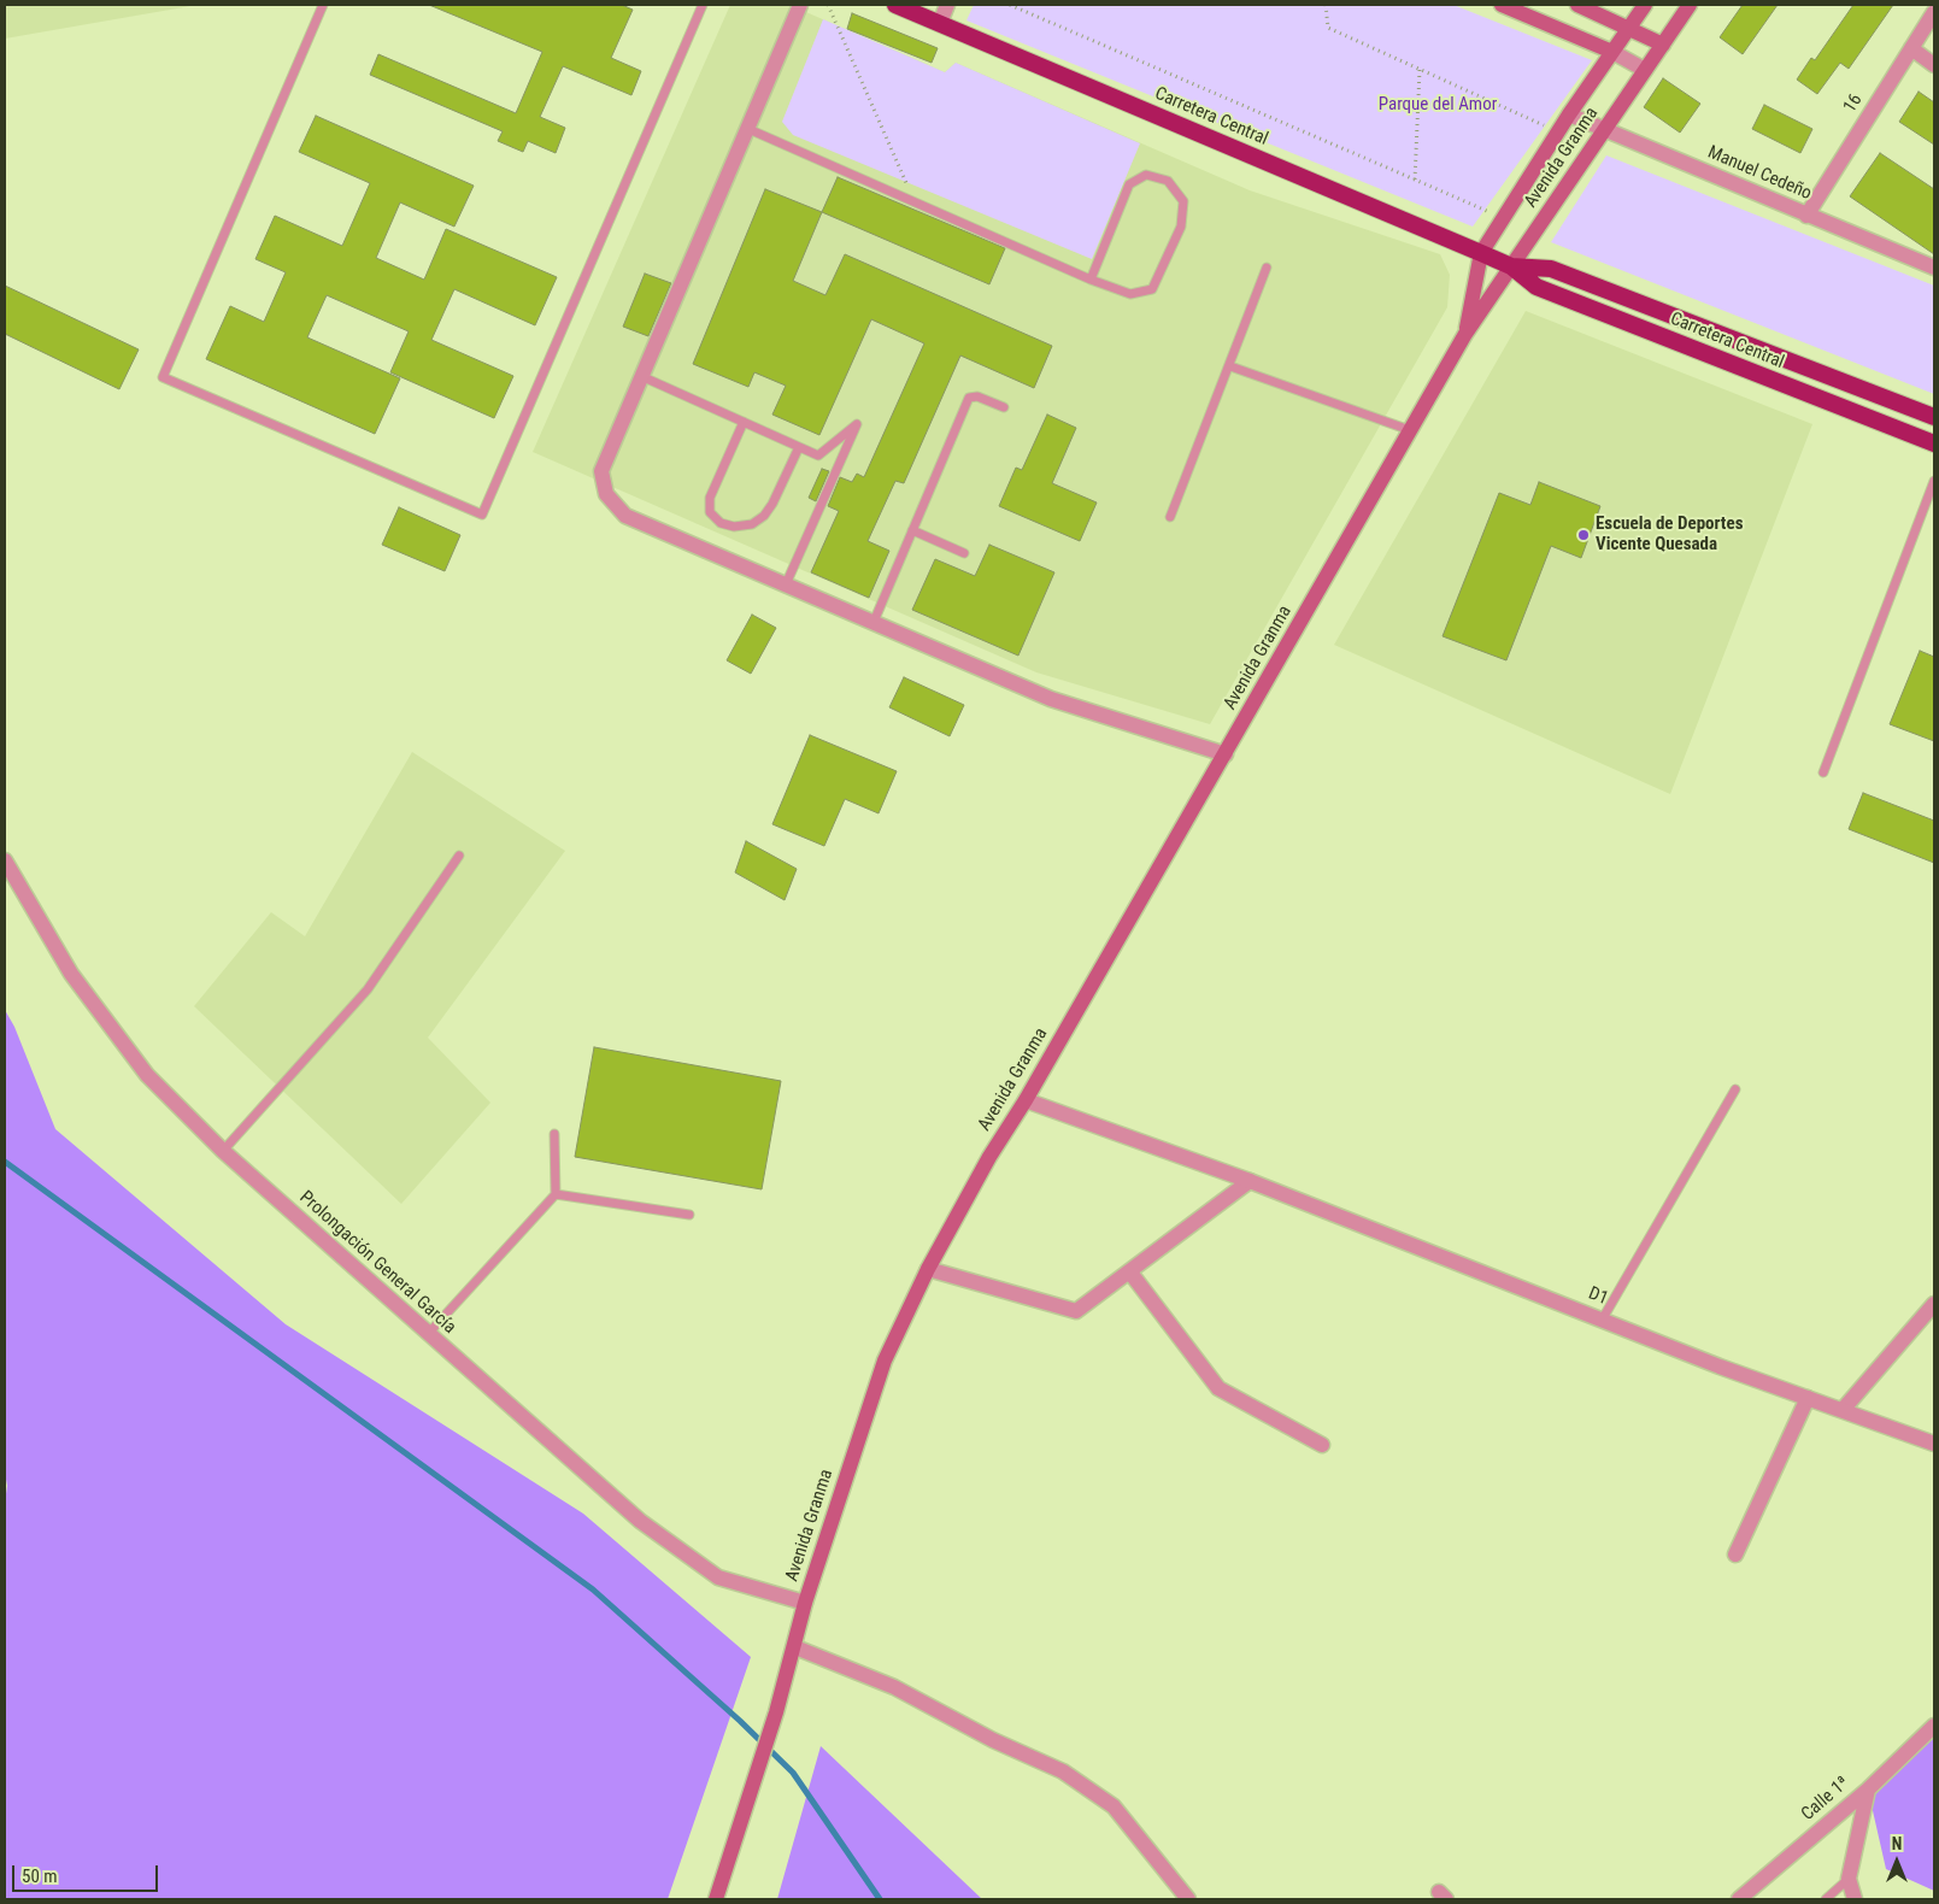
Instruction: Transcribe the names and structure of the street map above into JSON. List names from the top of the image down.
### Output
{
  "streets": {
    "highway": ["Carretera Central"],
    "main road": ["Avenida Granma"],
    "street": [
      "16",
      "Manuel Cedeño",
      "Prolongación General García",
      "D1",
      "Calle 1ª"
    ]
  },
  "crossings": [
    ["16", "Manuel Cedeño"],
    ["Carretera Central", "Avenida Granma"],
    ["Avenida Granma", "Manuel Cedeño"],
    ["Avenida Granma", "Prolongación General García"],
    ["Avenida Granma", "D1"]
  ],
  "parks": ["Parque del Amor"],
  "places": ["Escuela de Deportes Vicente Quesada"],
  "scale_bar": "50 m",
  "north": "top"
}
